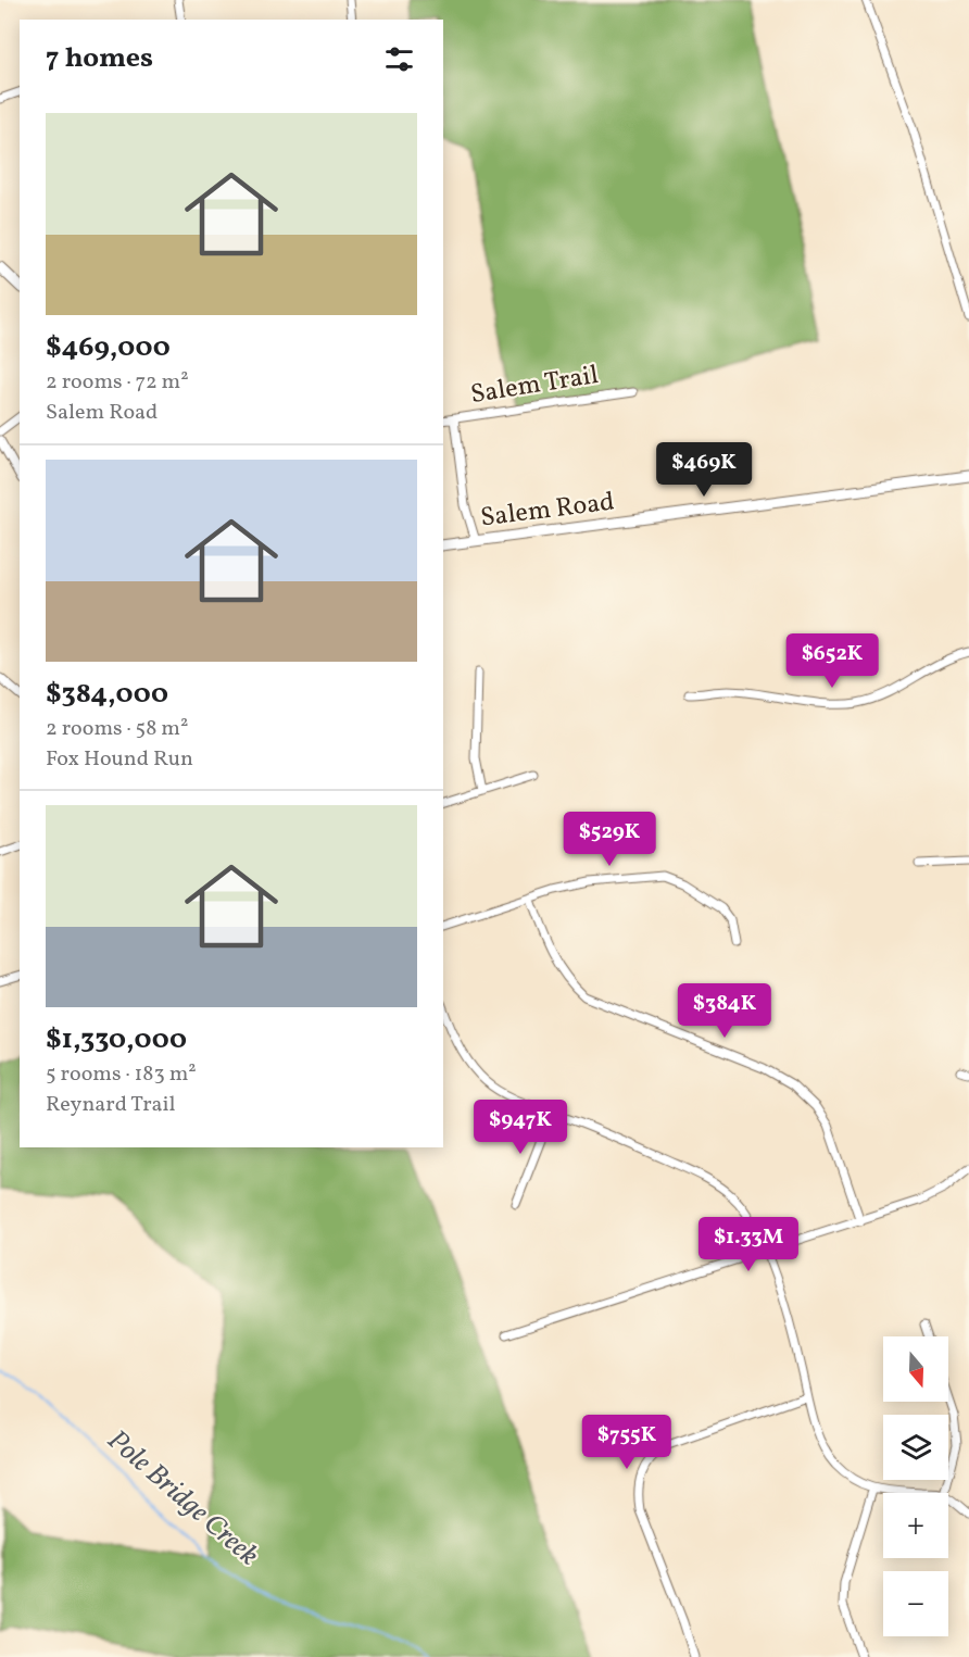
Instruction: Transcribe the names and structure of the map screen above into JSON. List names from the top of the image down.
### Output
{
  "streets": {
    "street": ["Salem Trail", "Salem Road"]
  },
  "water": ["Pole Bridge Creek"],
  "north": "bottom",
  "page": {
    "heading": "7 homes",
    "list": [
      {
        "name": "$469,000",
        "note": "2 rooms · 72 m² · Salem Road"
      },
      {
        "name": "$384,000",
        "note": "2 rooms · 58 m² · Fox Hound Run"
      },
      {
        "name": "$1,330,000",
        "note": "5 rooms · 183 m² · Reynard Trail"
      }
    ],
    "price": [
      "$469K",
      "$652K",
      "$529K",
      "$384K",
      "$947K",
      "$1.33M",
      "$755K"
    ],
    "map_buttons": ["+", "−"]
  }
}
